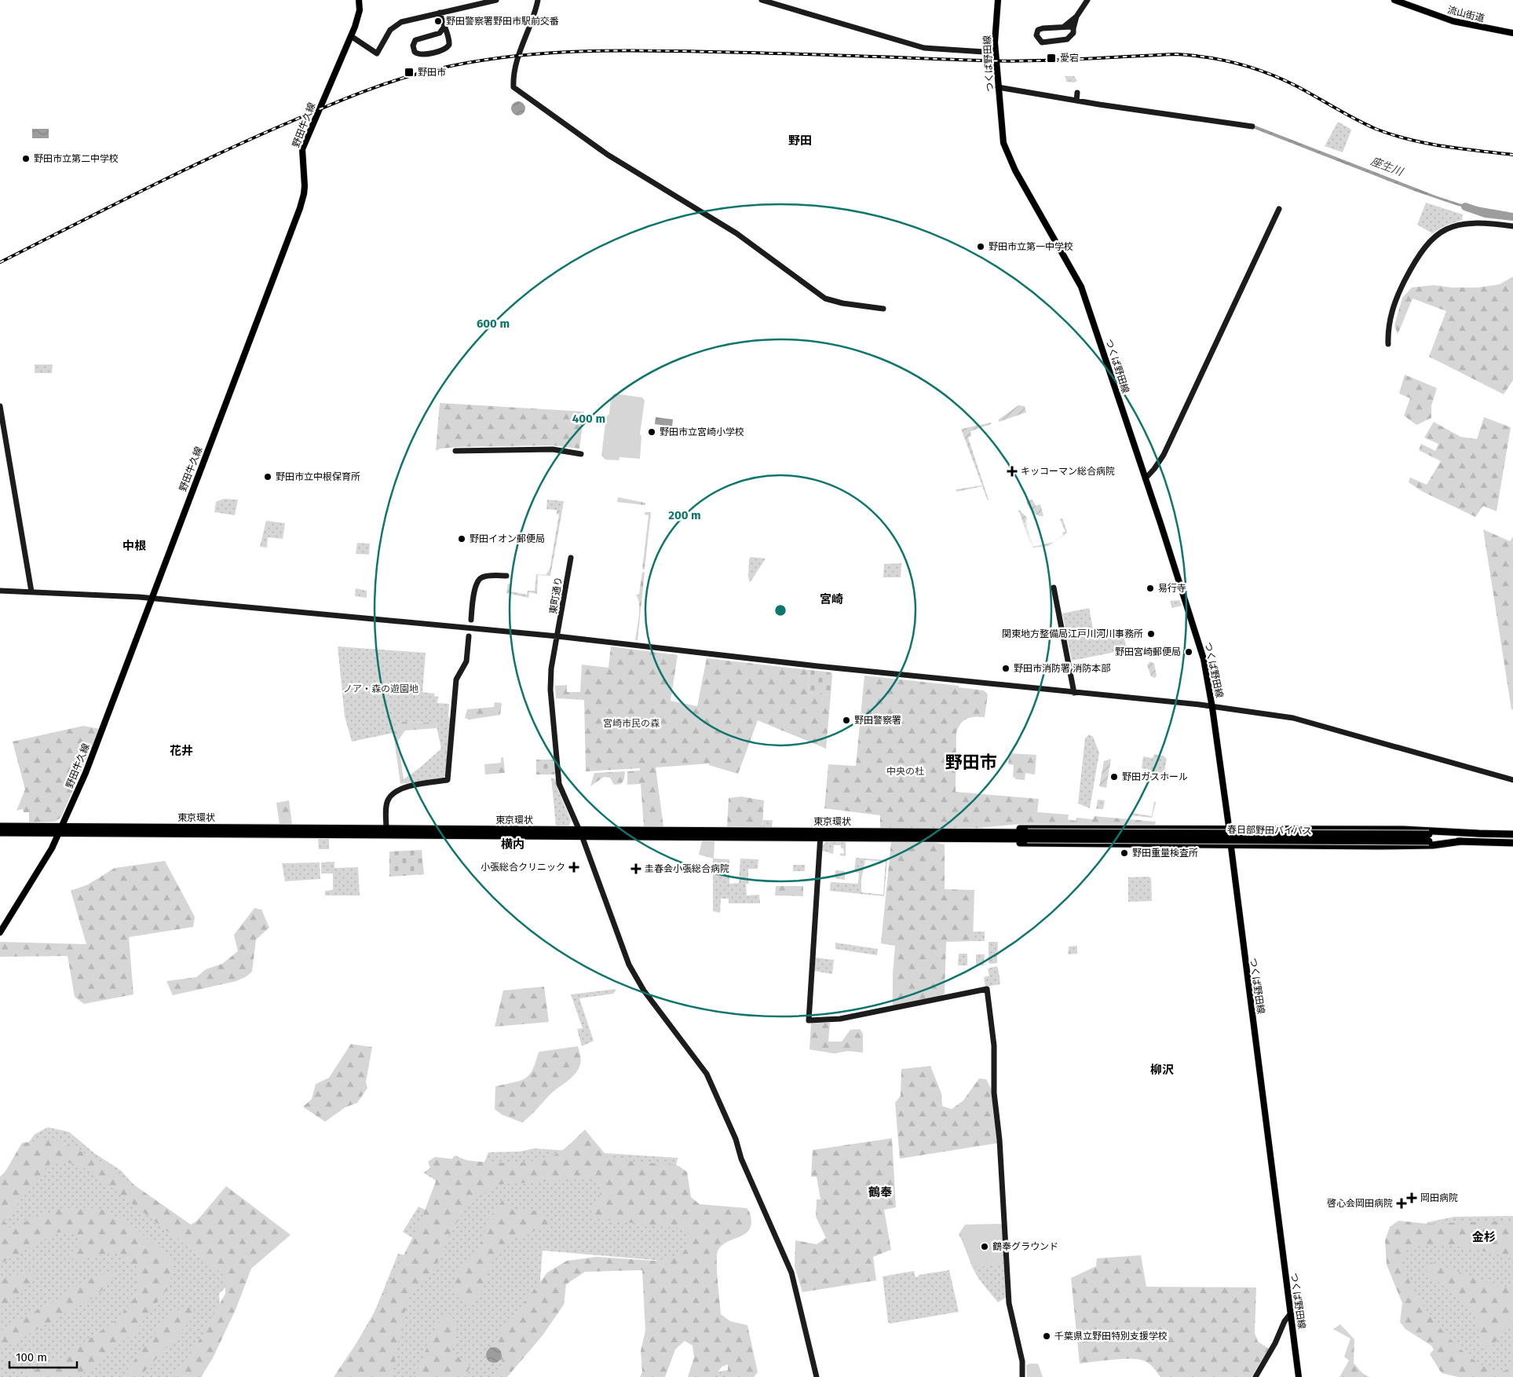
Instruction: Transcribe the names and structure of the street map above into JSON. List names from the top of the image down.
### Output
{
  "streets": {
    "highway": ["東京環状", "春日部野田バイパス"],
    "main road": ["流山街道", "つくば野田線", "野田牛久線"],
    "street": ["東町通り"]
  },
  "crossings": [
    ["野田牛久線", "東京環状"],
    ["東町通り", "東京環状"],
    ["東京環状", "春日部野田バイパス"]
  ],
  "districts": [
    "野田",
    "中根",
    "宮崎",
    "花井",
    "野田市",
    "横内",
    "柳沢",
    "鶴奉",
    "金杉"
  ],
  "water": ["座生川"],
  "parks": ["ノア・森の遊園地", "宮崎市民の森", "中央の杜"],
  "places": {
    "other": [
      "野田警察署野田市駅前交番",
      "野田市立第二中学校",
      "野田市立第一中学校",
      "野田市立宮崎小学校",
      "野田市立中根保育所",
      "野田イオン郵便局",
      "易行寺",
      "関東地方整備局江戸川河川事務所",
      "野田宮崎郵便局",
      "野田市消防署 消防本部",
      "野田警察署",
      "野田ガスホール",
      "野田重量検査所",
      "鶴奉グラウンド",
      "千葉県立野田特別支援学校"
    ],
    "transit": ["愛宕", "野田市"],
    "health": [
      "キッコーマン総合病院",
      "小張総合クリニック",
      "圭春会小張総合病院",
      "岡田病院",
      "啓心会岡田病院"
    ]
  },
  "scale_bar": "100 m",
  "rings": ["600 m", "400 m", "200 m"]
}
